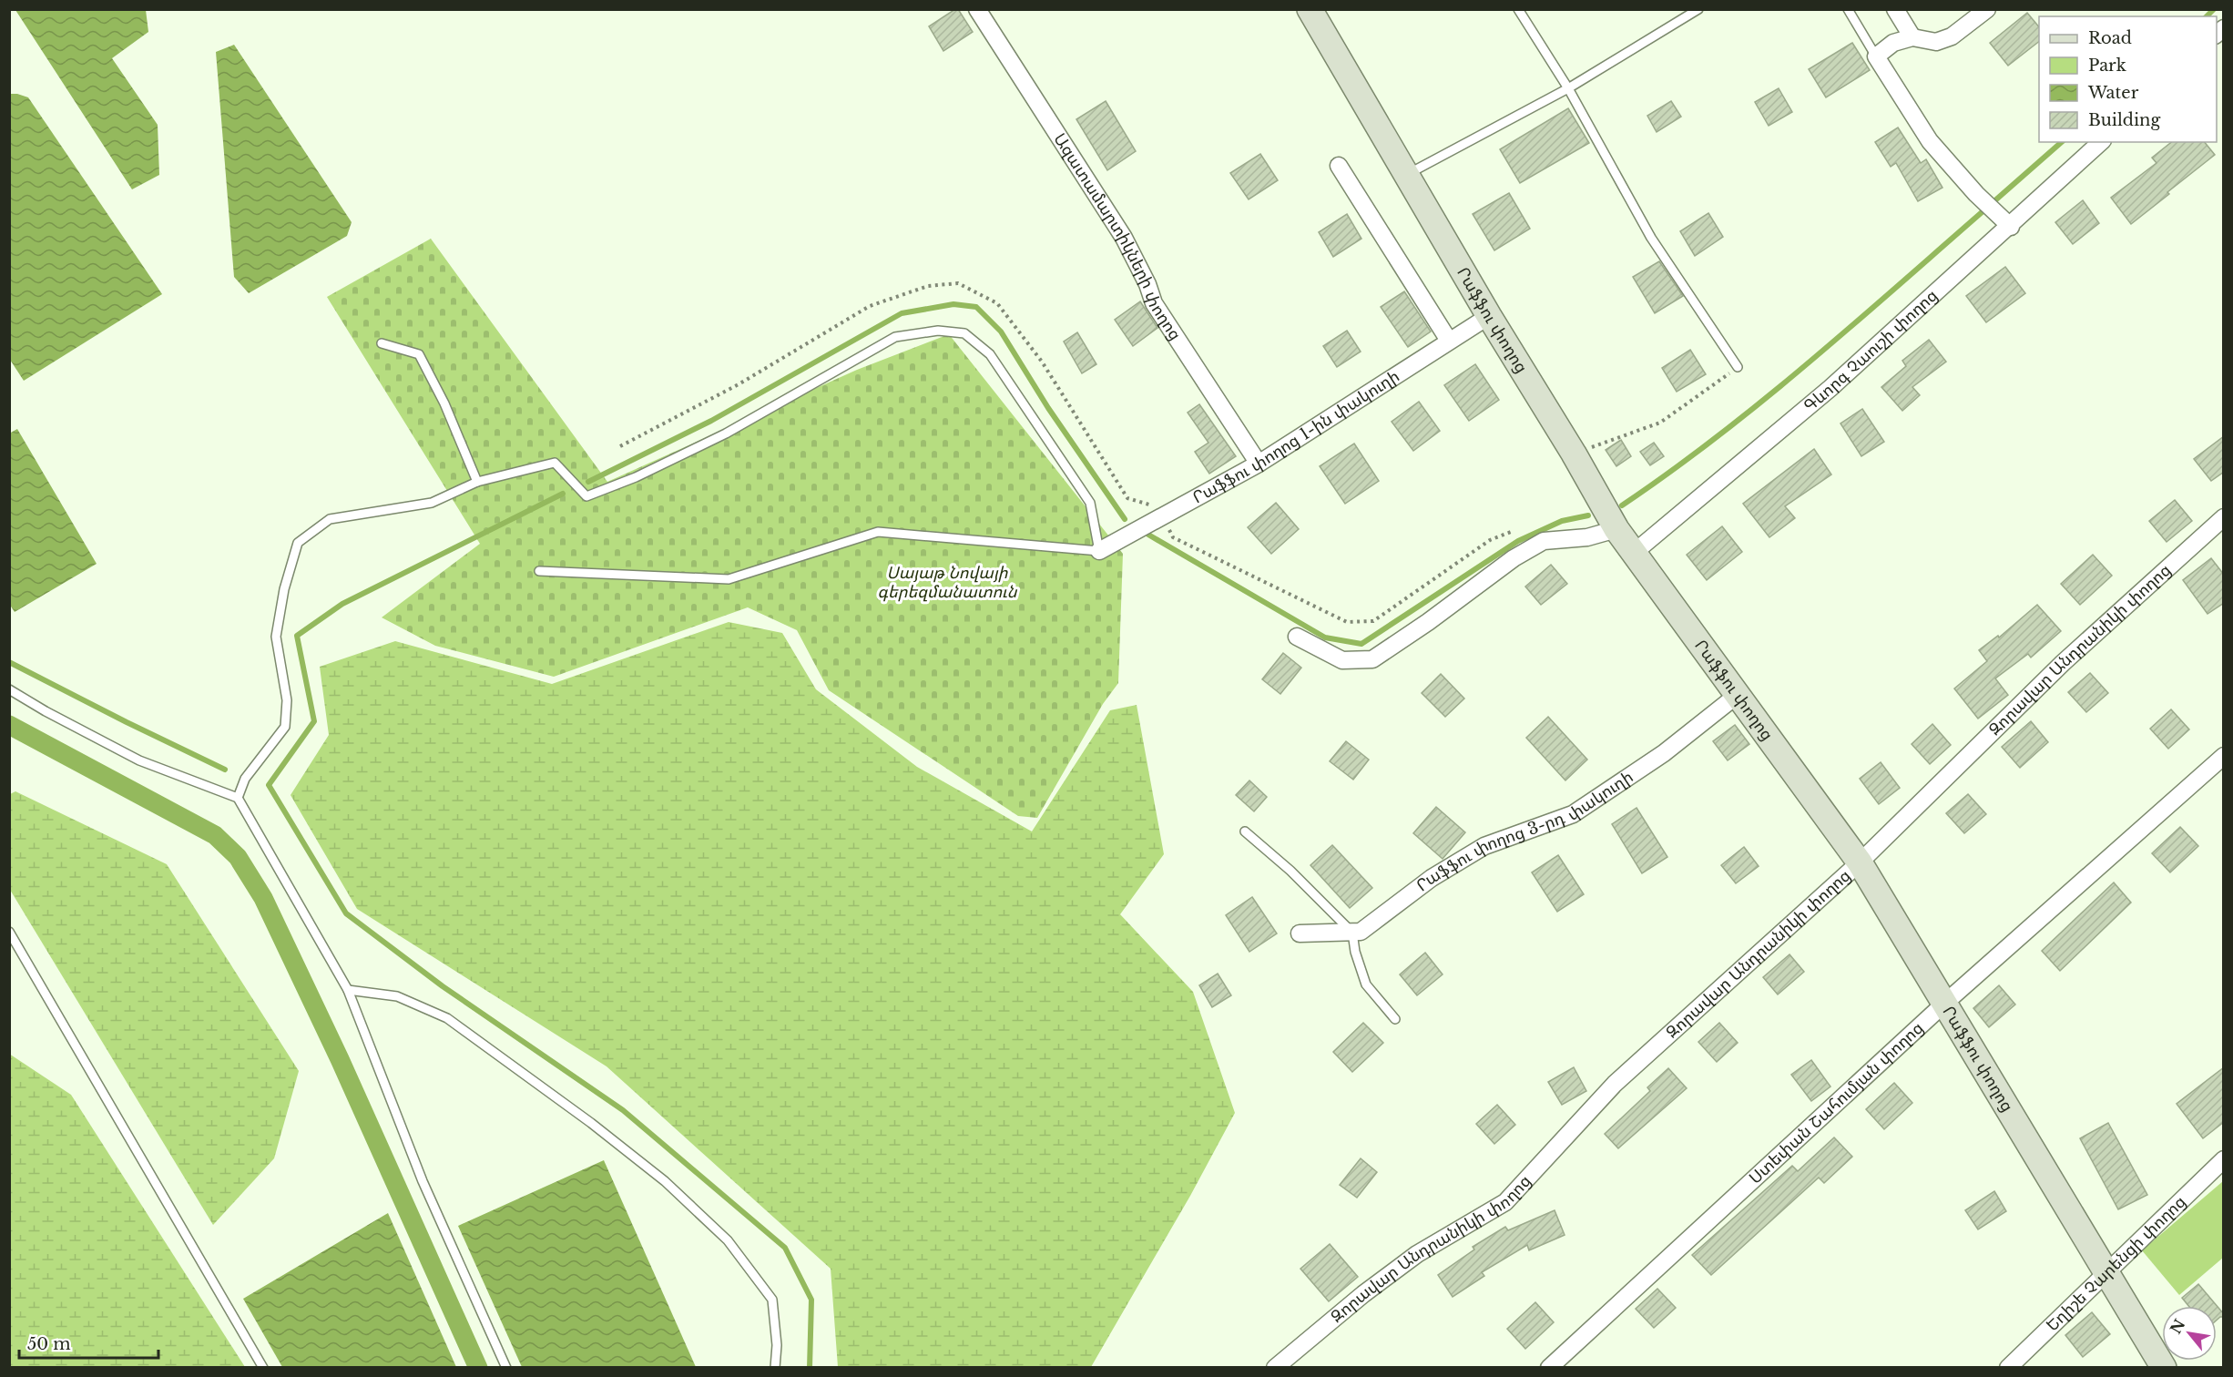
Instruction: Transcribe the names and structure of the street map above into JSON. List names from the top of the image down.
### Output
{
  "streets": {
    "main road": ["Րաֆֆու փողոց"],
    "street": [
      "Ազատամարտիկների փողոց",
      "Գևորգ Չաուշի փողոց",
      "Րաֆֆու փողոց 1-ին փակուղի",
      "Զորավար Անդրանիկի փողոց",
      "Րաֆֆու փողոց 3-րդ փակուղի",
      "Ստեփան Շահումյան փողոց",
      "Եղիշե Չարենցի փողոց"
    ]
  },
  "crossings": [
    ["Ազատամարտիկների փողոց", "Րաֆֆու փողոց 1-ին փակուղի"],
    ["Րաֆֆու փողոց", "Գևորգ Չաուշի փողոց"],
    ["Րաֆֆու փողոց", "Րաֆֆու փողոց 1-ին փակուղի"],
    ["Րաֆֆու փողոց", "Զորավար Անդրանիկի փողոց"],
    ["Րաֆֆու փողոց", "Րաֆֆու փողոց 3-րդ փակուղի"],
    ["Րաֆֆու փողոց", "Ստեփան Շահումյան փողոց"],
    ["Րաֆֆու փողոց", "Եղիշե Չարենցի փողոց"]
  ],
  "parks": ["Սայաթ Նովայի գերեզմանատուն"],
  "legend": [
    "Road",
    "Park",
    "Water",
    "Building"
  ],
  "scale_bar": "50 m",
  "north": "top left"
}
